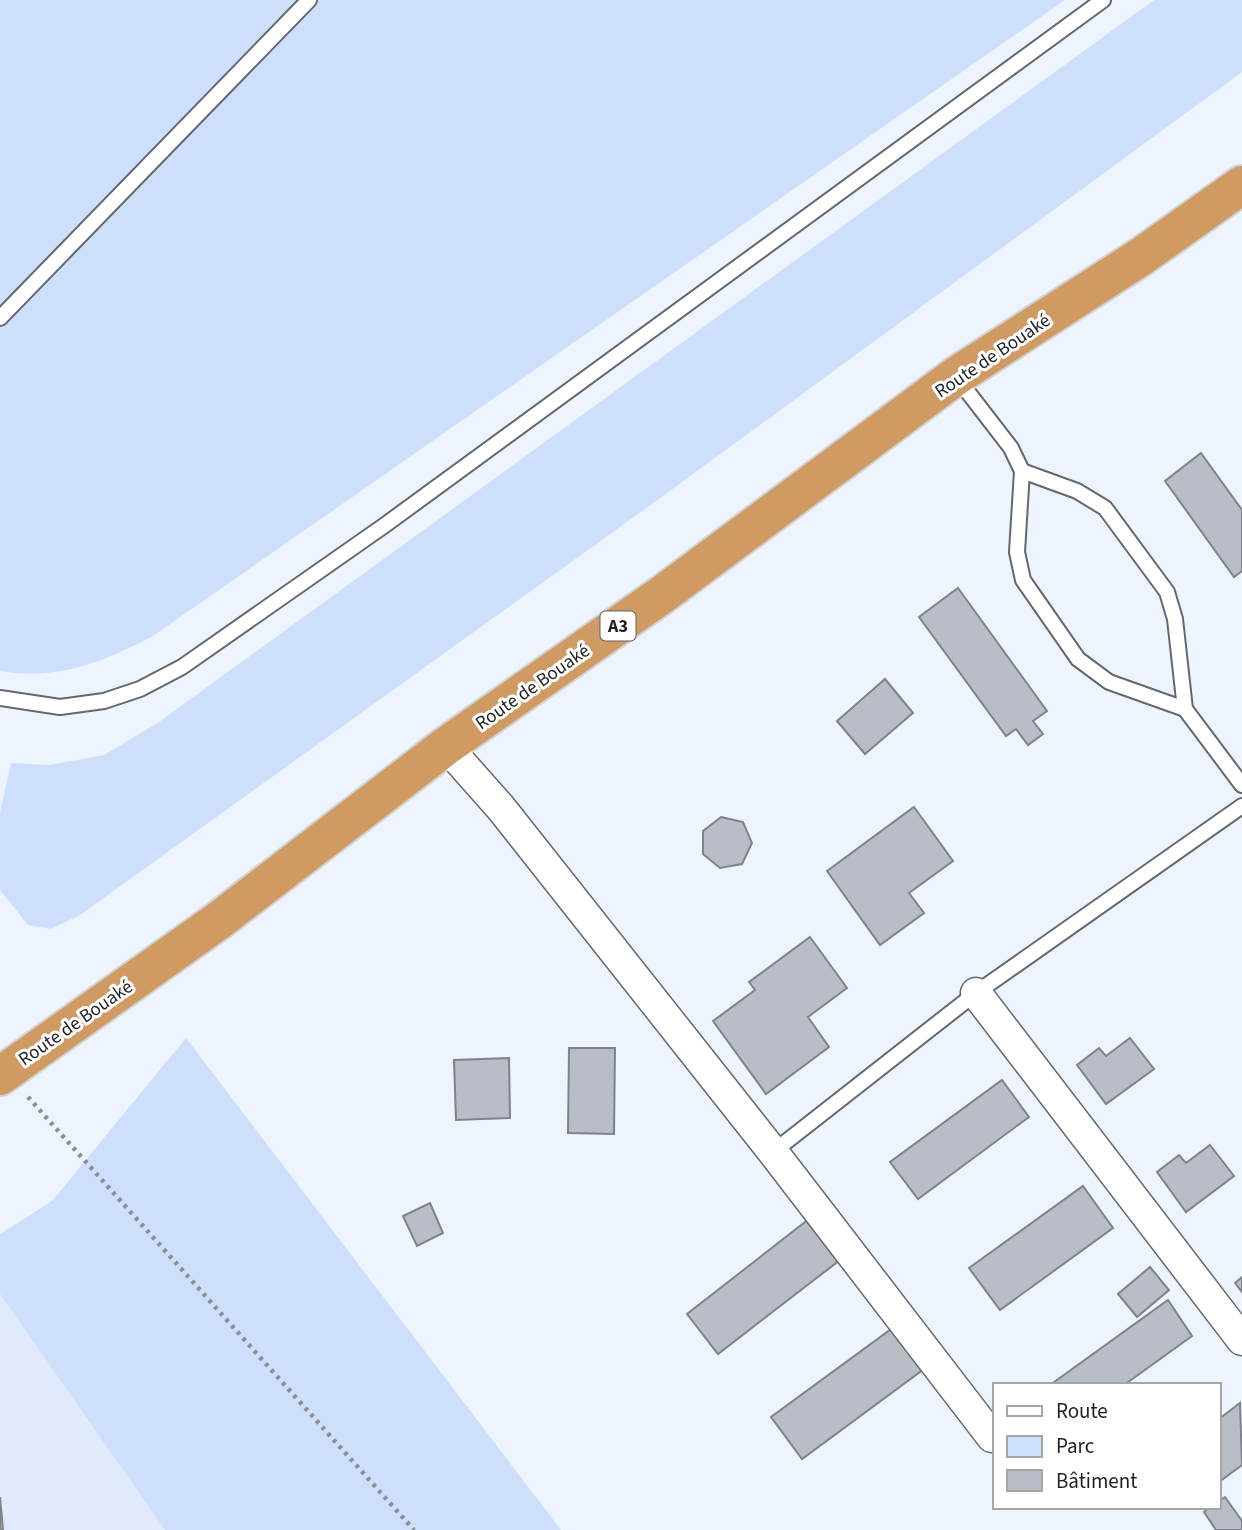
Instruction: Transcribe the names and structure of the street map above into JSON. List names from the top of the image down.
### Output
{
  "streets": {
    "highway": ["Route de Bouaké", "A3"]
  },
  "legend": ["Route", "Parc", "Bâtiment"]
}
